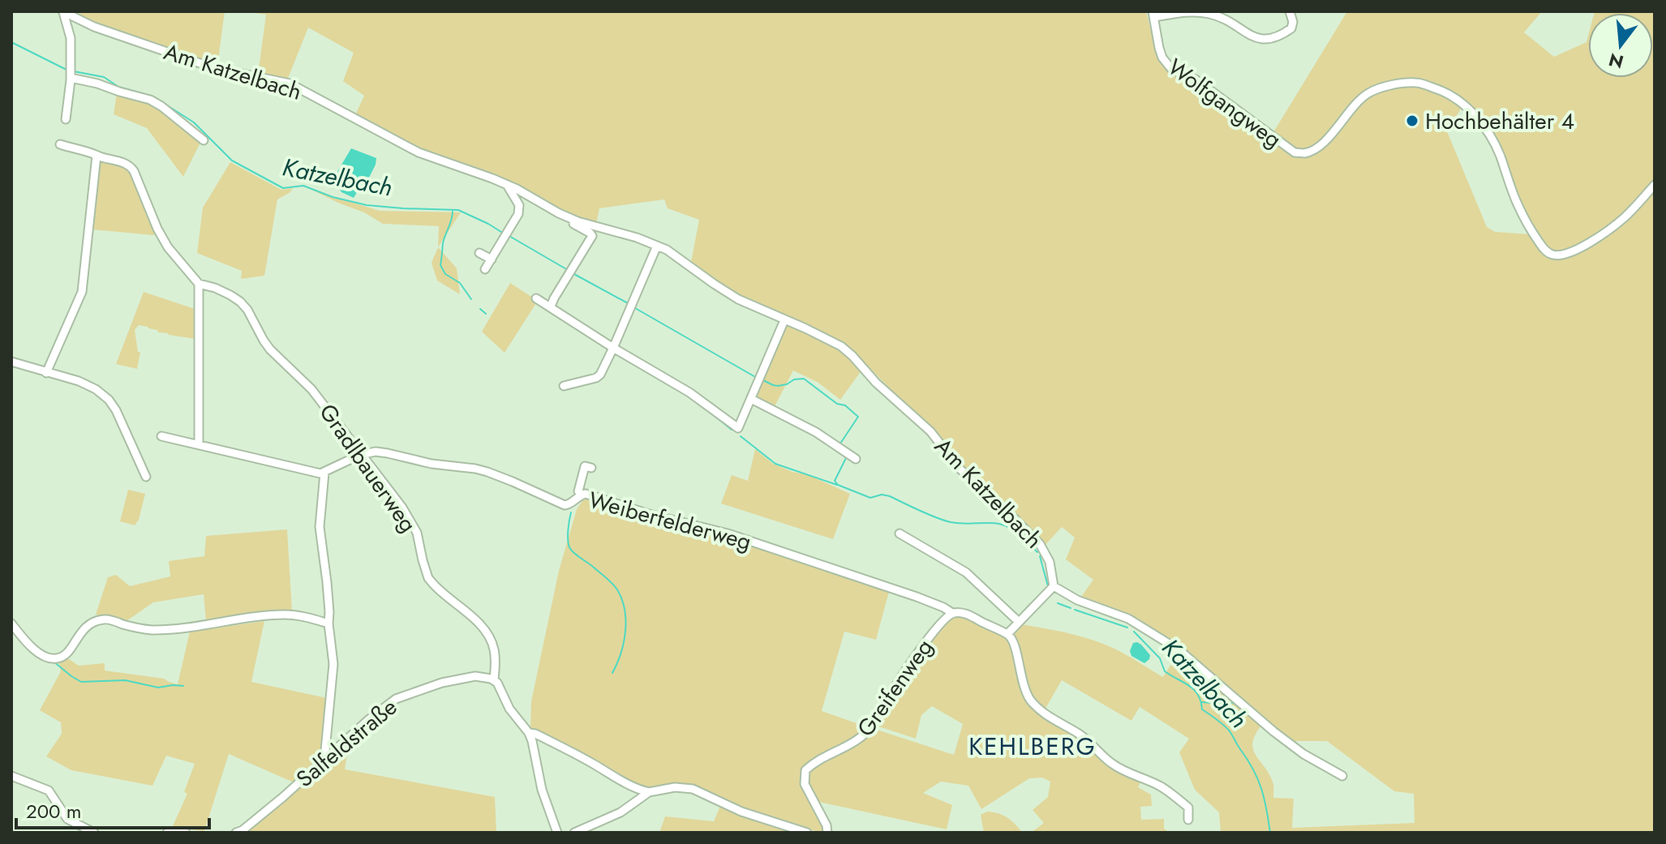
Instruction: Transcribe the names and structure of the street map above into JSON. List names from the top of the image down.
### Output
{
  "streets": {
    "street": [
      "Am Katzelbach",
      "Wolfgangweg",
      "Gradlbauerweg",
      "Weiberfelderweg",
      "Greifenweg",
      "Salfeldstraße"
    ]
  },
  "crossings": [
    ["Gradlbauerweg", "Weiberfelderweg"],
    ["Gradlbauerweg", "Salfeldstraße"],
    ["Weiberfelderweg", "Greifenweg"]
  ],
  "districts": ["KEHLBERG"],
  "water": ["Katzelbach"],
  "places": ["Hochbehälter 4"],
  "scale_bar": "200 m",
  "north": "bottom"
}
